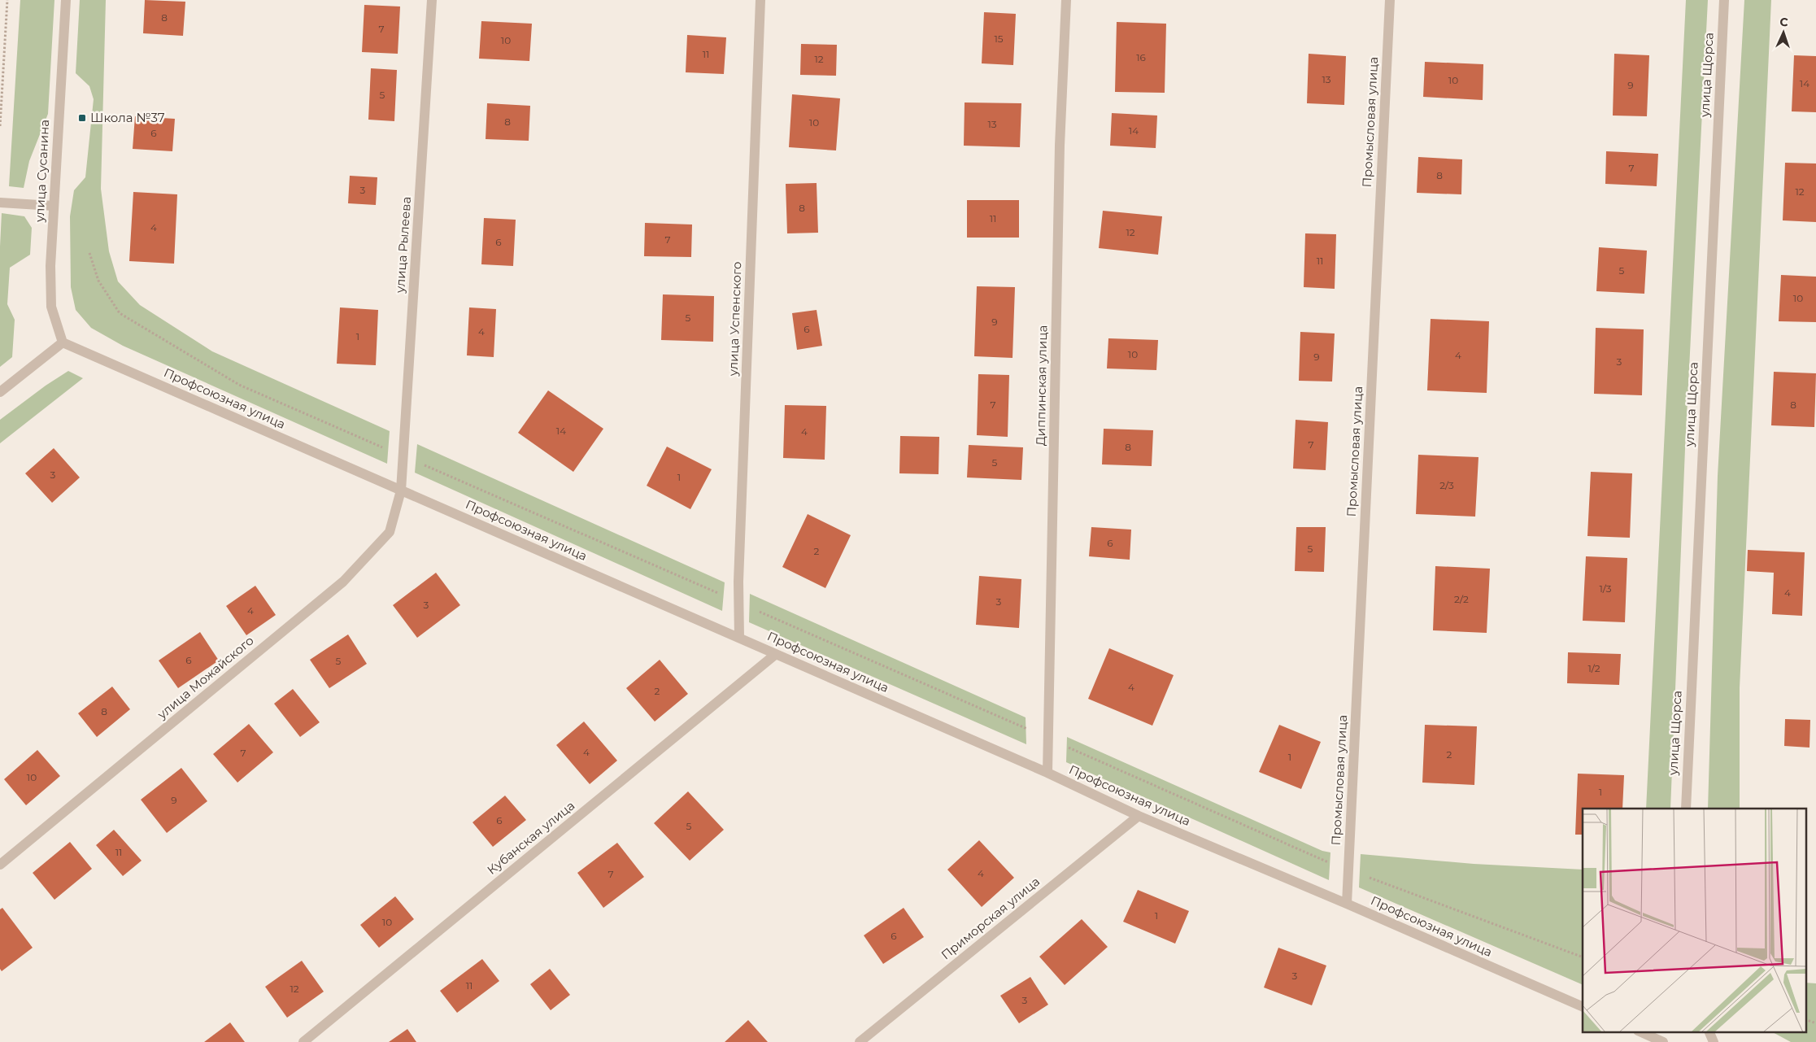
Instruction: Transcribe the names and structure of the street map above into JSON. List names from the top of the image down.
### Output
{
  "streets": {
    "street": [
      "улица Щорса",
      "Промысловая улица",
      "улица Сусанина",
      "улица Рылеева",
      "улица Успенского",
      "Диппинская улица",
      "Профсоюзная улица",
      "улица Можайского",
      "Кубанская улица",
      "Приморская улица"
    ]
  },
  "crossings": [
    ["Промысловая улица", "Профсоюзная улица"],
    ["улица Сусанина", "Профсоюзная улица"],
    ["улица Рылеева", "Профсоюзная улица"],
    ["улица Рылеева", "улица Можайского"],
    ["улица Успенского", "Профсоюзная улица"],
    ["Диппинская улица", "Профсоюзная улица"],
    ["Профсоюзная улица", "улица Можайского"],
    ["Профсоюзная улица", "Кубанская улица"],
    ["Профсоюзная улица", "Приморская улица"]
  ],
  "places": {
    "transit": ["Школа №37"]
  },
  "house_numbers": [
    "8",
    "7",
    "15",
    "10",
    "11",
    "16",
    "12",
    "13",
    "10",
    "14",
    "9",
    "5",
    "8",
    "10",
    "13",
    "14",
    "6",
    "7",
    "8",
    "3",
    "12",
    "8",
    "11",
    "4",
    "12",
    "7",
    "6",
    "11",
    "5",
    "10",
    "5",
    "9",
    "6",
    "4",
    "1",
    "10",
    "4",
    "9",
    "3",
    "7",
    "8",
    "14",
    "4",
    "7",
    "8",
    "5",
    "3",
    "1",
    "2/3",
    "6",
    "5",
    "2",
    "1/3",
    "4",
    "2/2",
    "3",
    "3",
    "4",
    "6",
    "5",
    "1/2",
    "4",
    "2",
    "8",
    "4",
    "7",
    "2",
    "1",
    "10",
    "1",
    "9",
    "6",
    "5",
    "11",
    "4",
    "7",
    "1",
    "10",
    "6",
    "3",
    "11",
    "12",
    "3"
  ],
  "north": "top"
}
